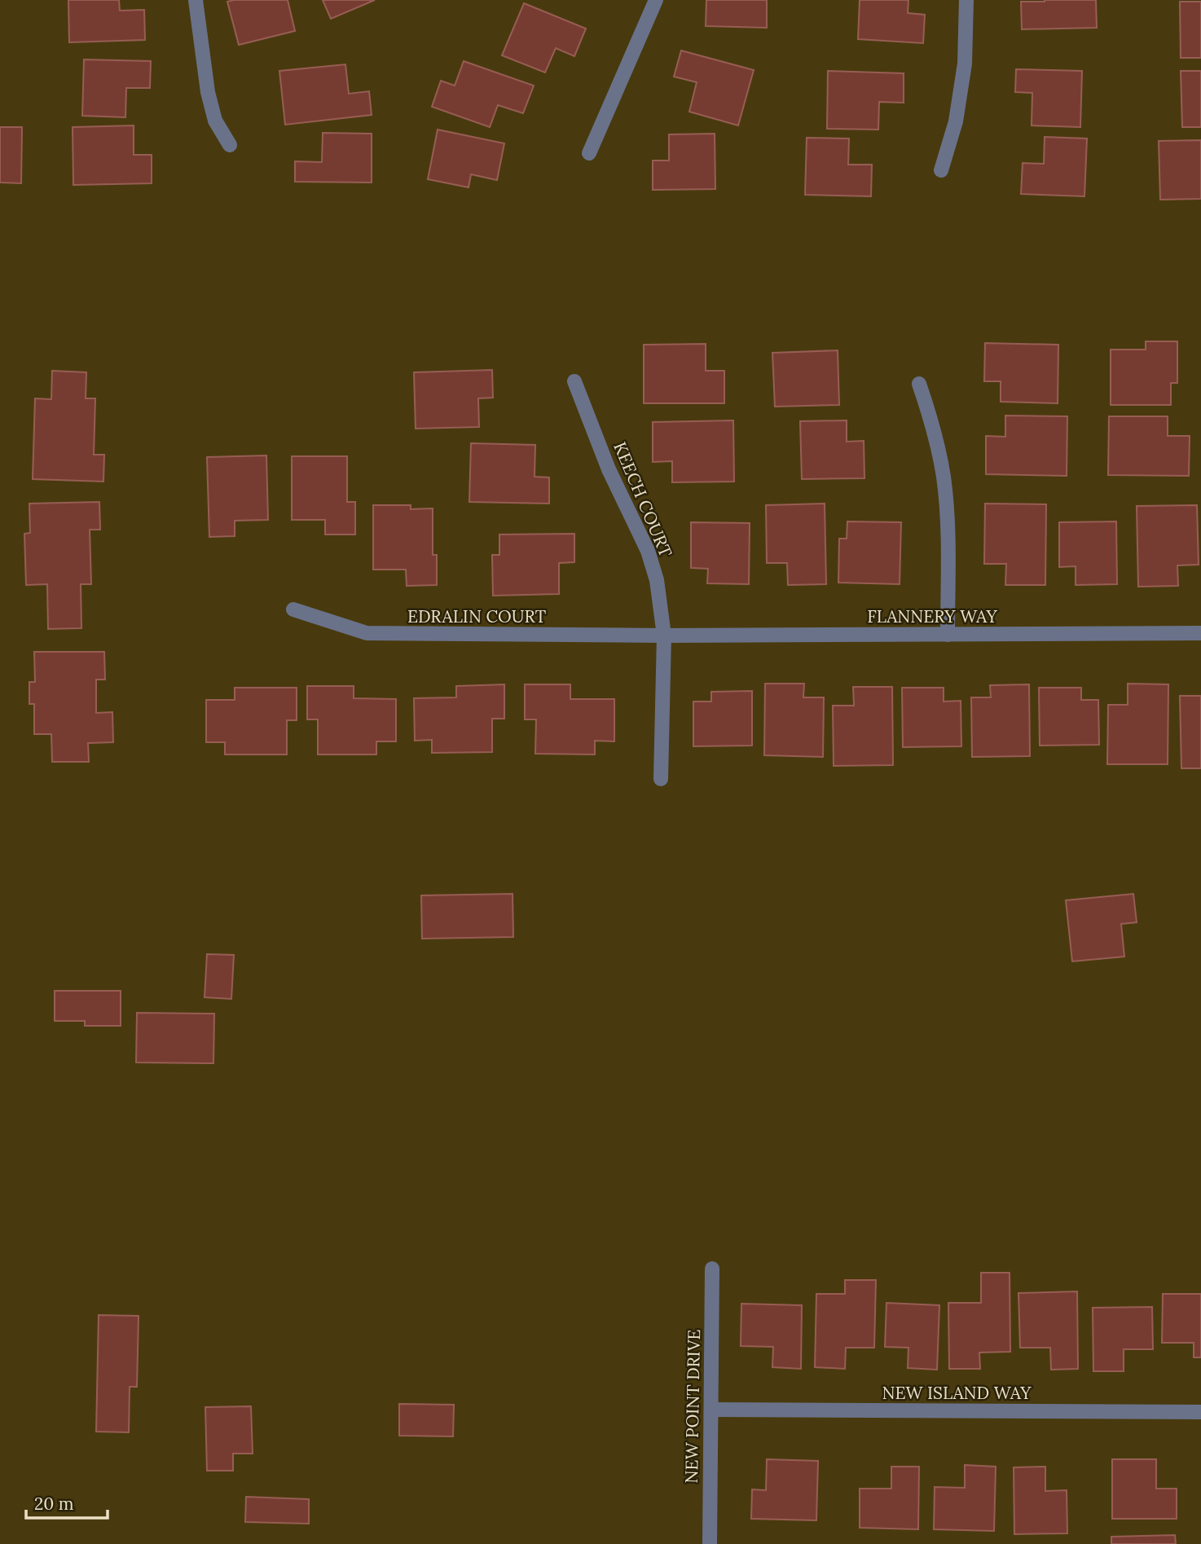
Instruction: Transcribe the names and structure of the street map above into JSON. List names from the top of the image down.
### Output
{
  "streets": {
    "street": [
      "KEECH COURT",
      "EDRALIN COURT",
      "FLANNERY WAY",
      "NEW ISLAND WAY",
      "NEW POINT DRIVE"
    ]
  },
  "crossings": [
    ["KEECH COURT", "EDRALIN COURT"],
    ["KEECH COURT", "FLANNERY WAY"],
    ["EDRALIN COURT", "FLANNERY WAY"],
    ["NEW ISLAND WAY", "NEW POINT DRIVE"]
  ],
  "scale_bar": "20 m"
}
